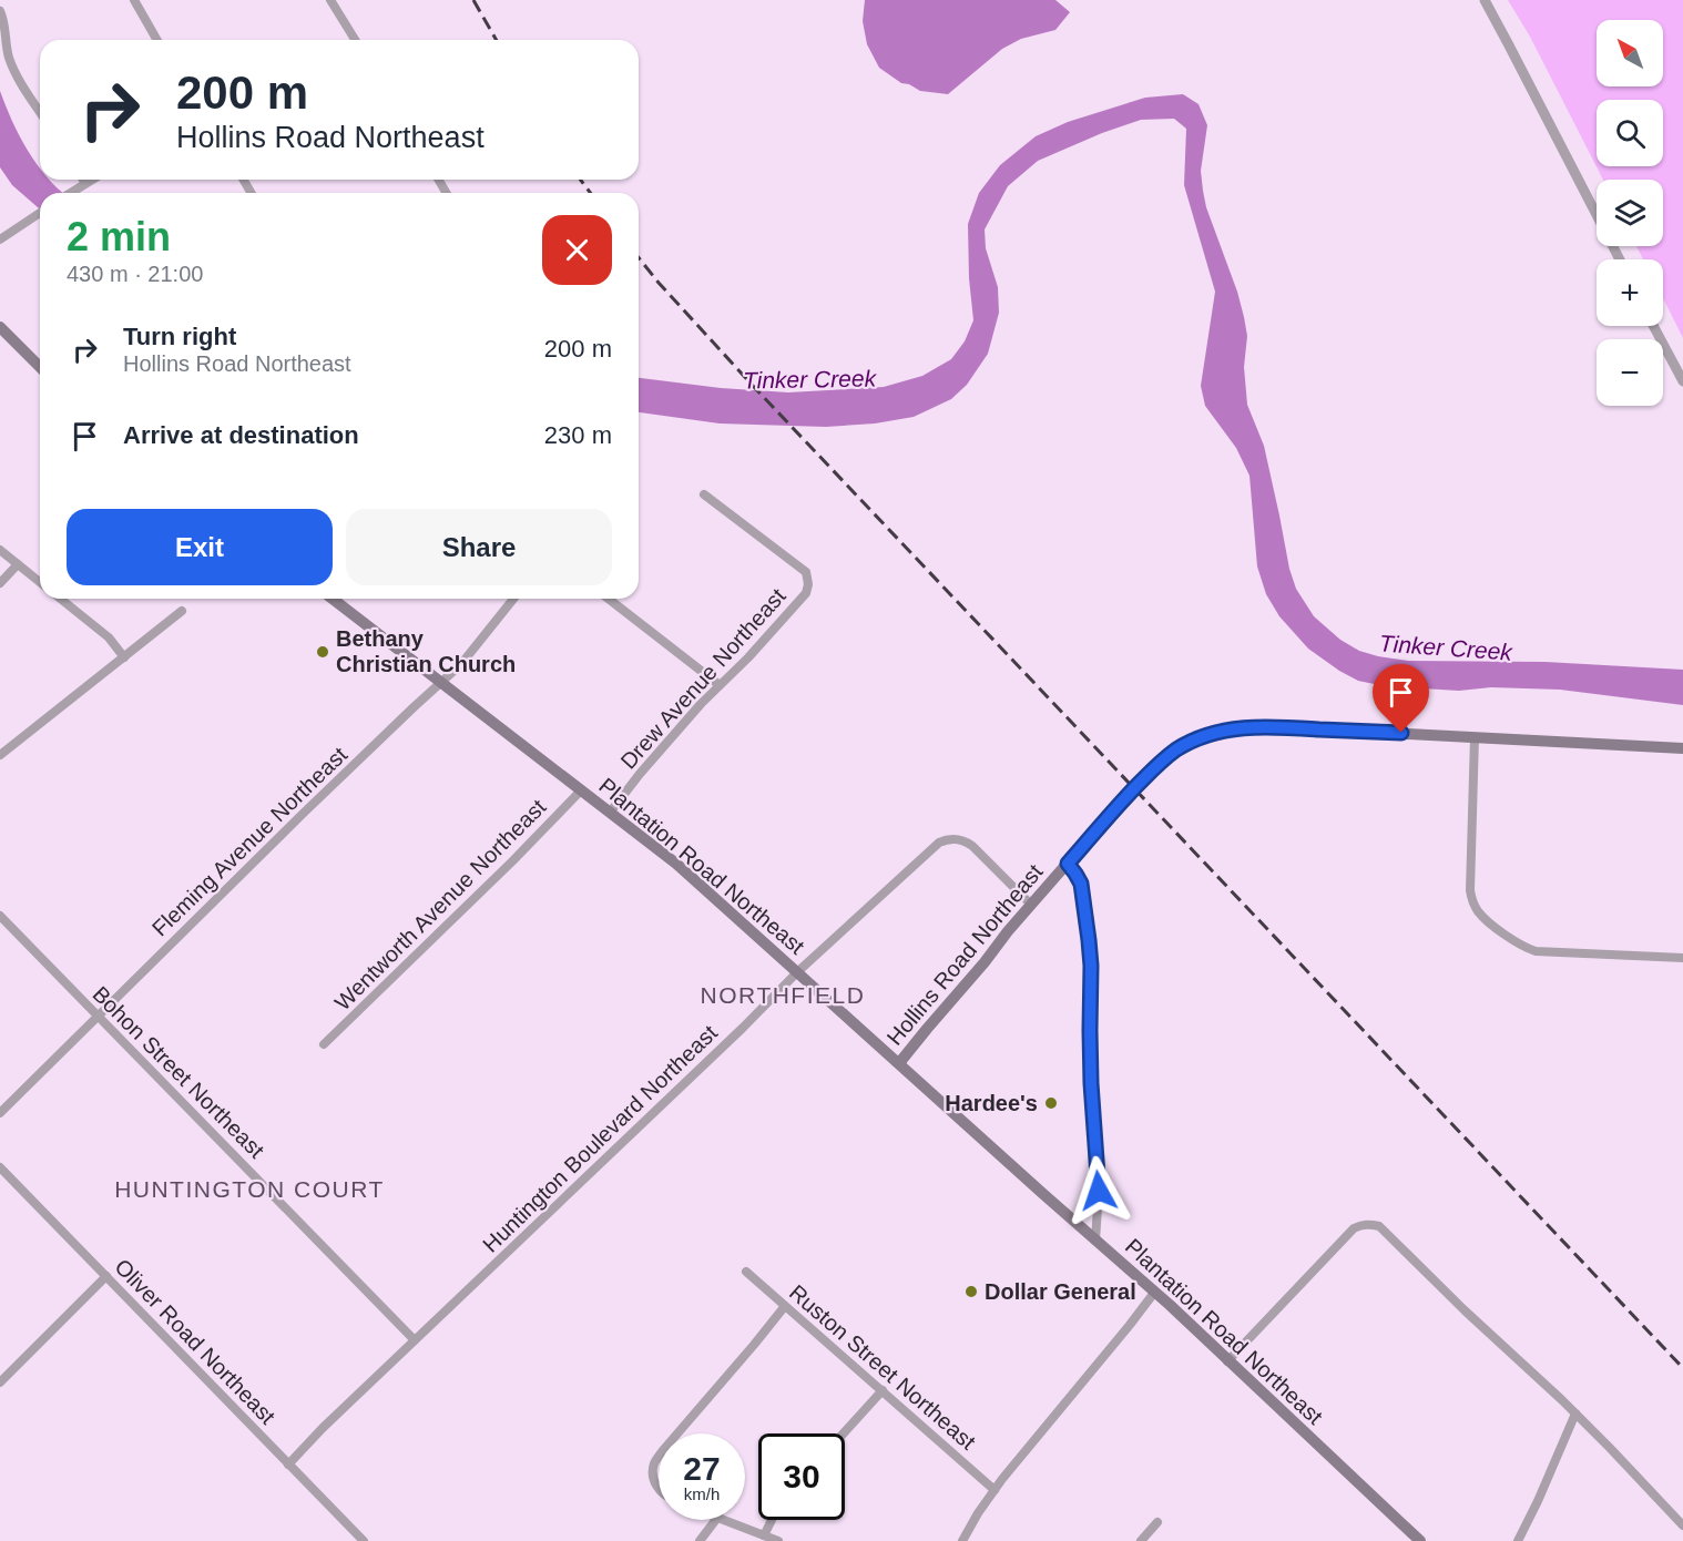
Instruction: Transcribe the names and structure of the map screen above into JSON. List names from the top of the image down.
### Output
{
  "streets": {
    "main road": ["Plantation Road Northeast", "Hollins Road Northeast"],
    "street": [
      "Drew Avenue Northeast",
      "Fleming Avenue Northeast",
      "Wentworth Avenue Northeast",
      "Bohon Street Northeast",
      "Huntington Boulevard Northeast",
      "Oliver Road Northeast",
      "Ruston Street Northeast"
    ]
  },
  "crossings": [
    ["Drew Avenue Northeast", "Plantation Road Northeast"],
    ["Fleming Avenue Northeast", "Plantation Road Northeast"],
    ["Fleming Avenue Northeast", "Bohon Street Northeast"],
    ["Plantation Road Northeast", "Wentworth Avenue Northeast"],
    ["Plantation Road Northeast", "Hollins Road Northeast"],
    ["Plantation Road Northeast", "Huntington Boulevard Northeast"],
    ["Hollins Road Northeast", "Huntington Boulevard Northeast"],
    ["Bohon Street Northeast", "Huntington Boulevard Northeast"],
    ["Huntington Boulevard Northeast", "Oliver Road Northeast"]
  ],
  "districts": ["NORTHFIELD", "HUNTINGTON COURT"],
  "water": ["Tinker Creek"],
  "places": ["Bethany Christian Church", "Hardee's", "Dollar General"],
  "north": "top left",
  "page": {
    "map_buttons": ["+", "−"],
    "turn": ["200 m", "Hollins Road Northeast"],
    "heading": ["2 min", "430 m · 21:00"],
    "list": [
      {
        "name": "Turn right",
        "note": "Hollins Road Northeast",
        "value": "200 m"
      },
      {
        "name": "Arrive at destination",
        "value": "230 m"
      }
    ],
    "buttons": ["Exit", "Share"],
    "speed": "27 km/h",
    "limit": "30"
  }
}
